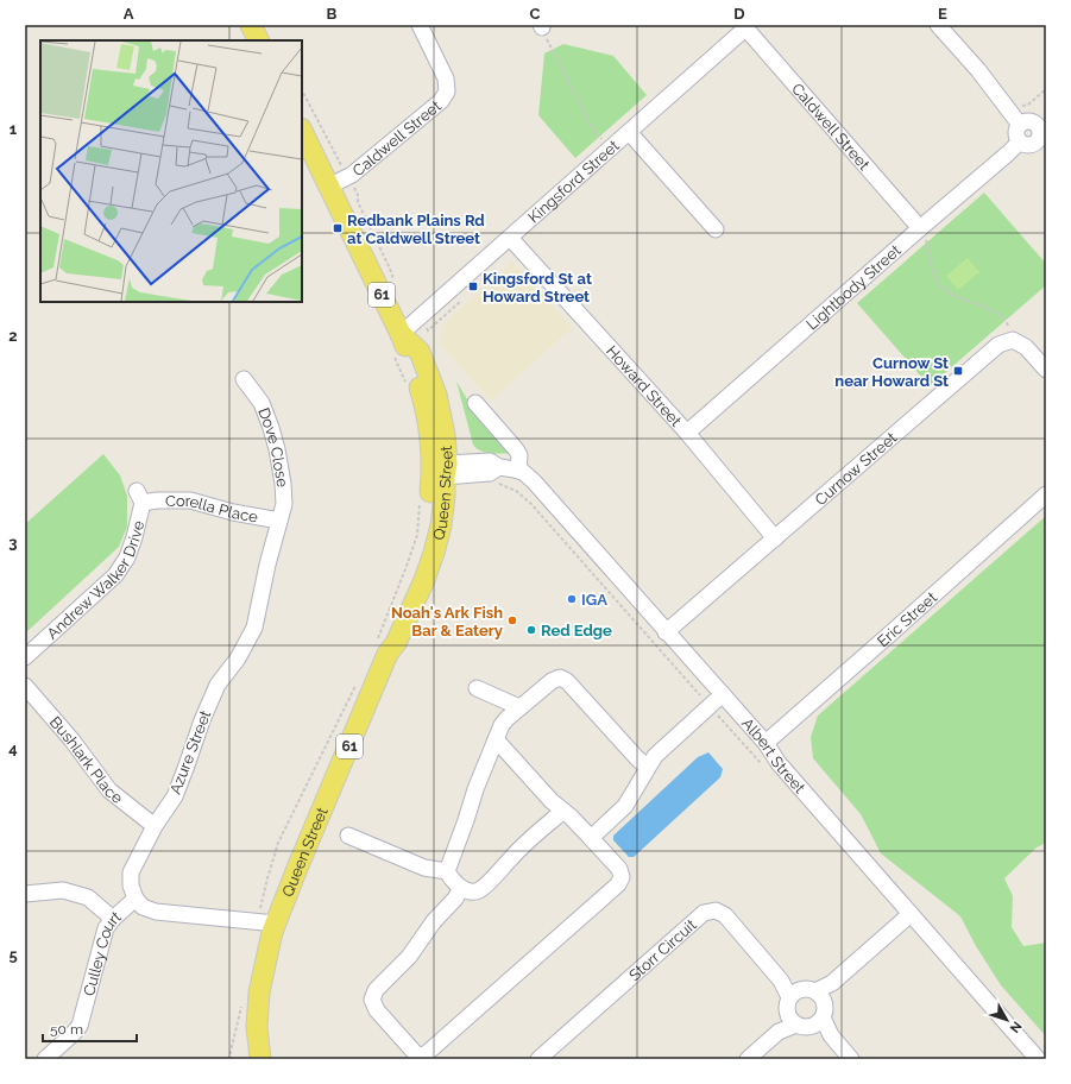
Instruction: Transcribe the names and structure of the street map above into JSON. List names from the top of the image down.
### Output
{
  "streets": {
    "main road": ["61", "Queen Street"],
    "street": [
      "Caldwell Street",
      "Kingsford Street",
      "Lightbody Street",
      "Howard Street",
      "Dove Close",
      "Curnow Street",
      "Corella Place",
      "Andrew Walker Drive",
      "Eric Street",
      "Azure Street",
      "Albert Street",
      "Bushlark Place",
      "Storr Circuit",
      "Culley Court"
    ]
  },
  "crossings": [
    ["Caldwell Street", "Kingsford Street"],
    ["Caldwell Street", "Lightbody Street"],
    ["Caldwell Street", "61"],
    ["Caldwell Street", "Queen Street"],
    ["Kingsford Street", "Howard Street"],
    ["Kingsford Street", "Queen Street"],
    ["Lightbody Street", "Howard Street"],
    ["61", "Queen Street"],
    ["Howard Street", "Curnow Street"],
    ["Dove Close", "Corella Place"],
    ["Dove Close", "Azure Street"],
    ["Curnow Street", "Albert Street"],
    ["Queen Street", "Albert Street"],
    ["Corella Place", "Andrew Walker Drive"],
    ["Corella Place", "Azure Street"],
    ["Eric Street", "Albert Street"],
    ["Azure Street", "Bushlark Place"],
    ["Azure Street", "Culley Court"]
  ],
  "places": {
    "transit": ["Redbank Plains Rd at Caldwell Street", "Kingsford St at Howard Street", "Curnow St near Howard St"],
    "other": ["IGA", "Noah's Ark Fish Bar & Eatery", "Red Edge"]
  },
  "scale_bar": "50 m",
  "north": "bottom right",
  "grid": {
    "columns": [
      "A",
      "B",
      "C",
      "D",
      "E"
    ],
    "rows": [
      "1",
      "2",
      "3",
      "4",
      "5"
    ]
  }
}
